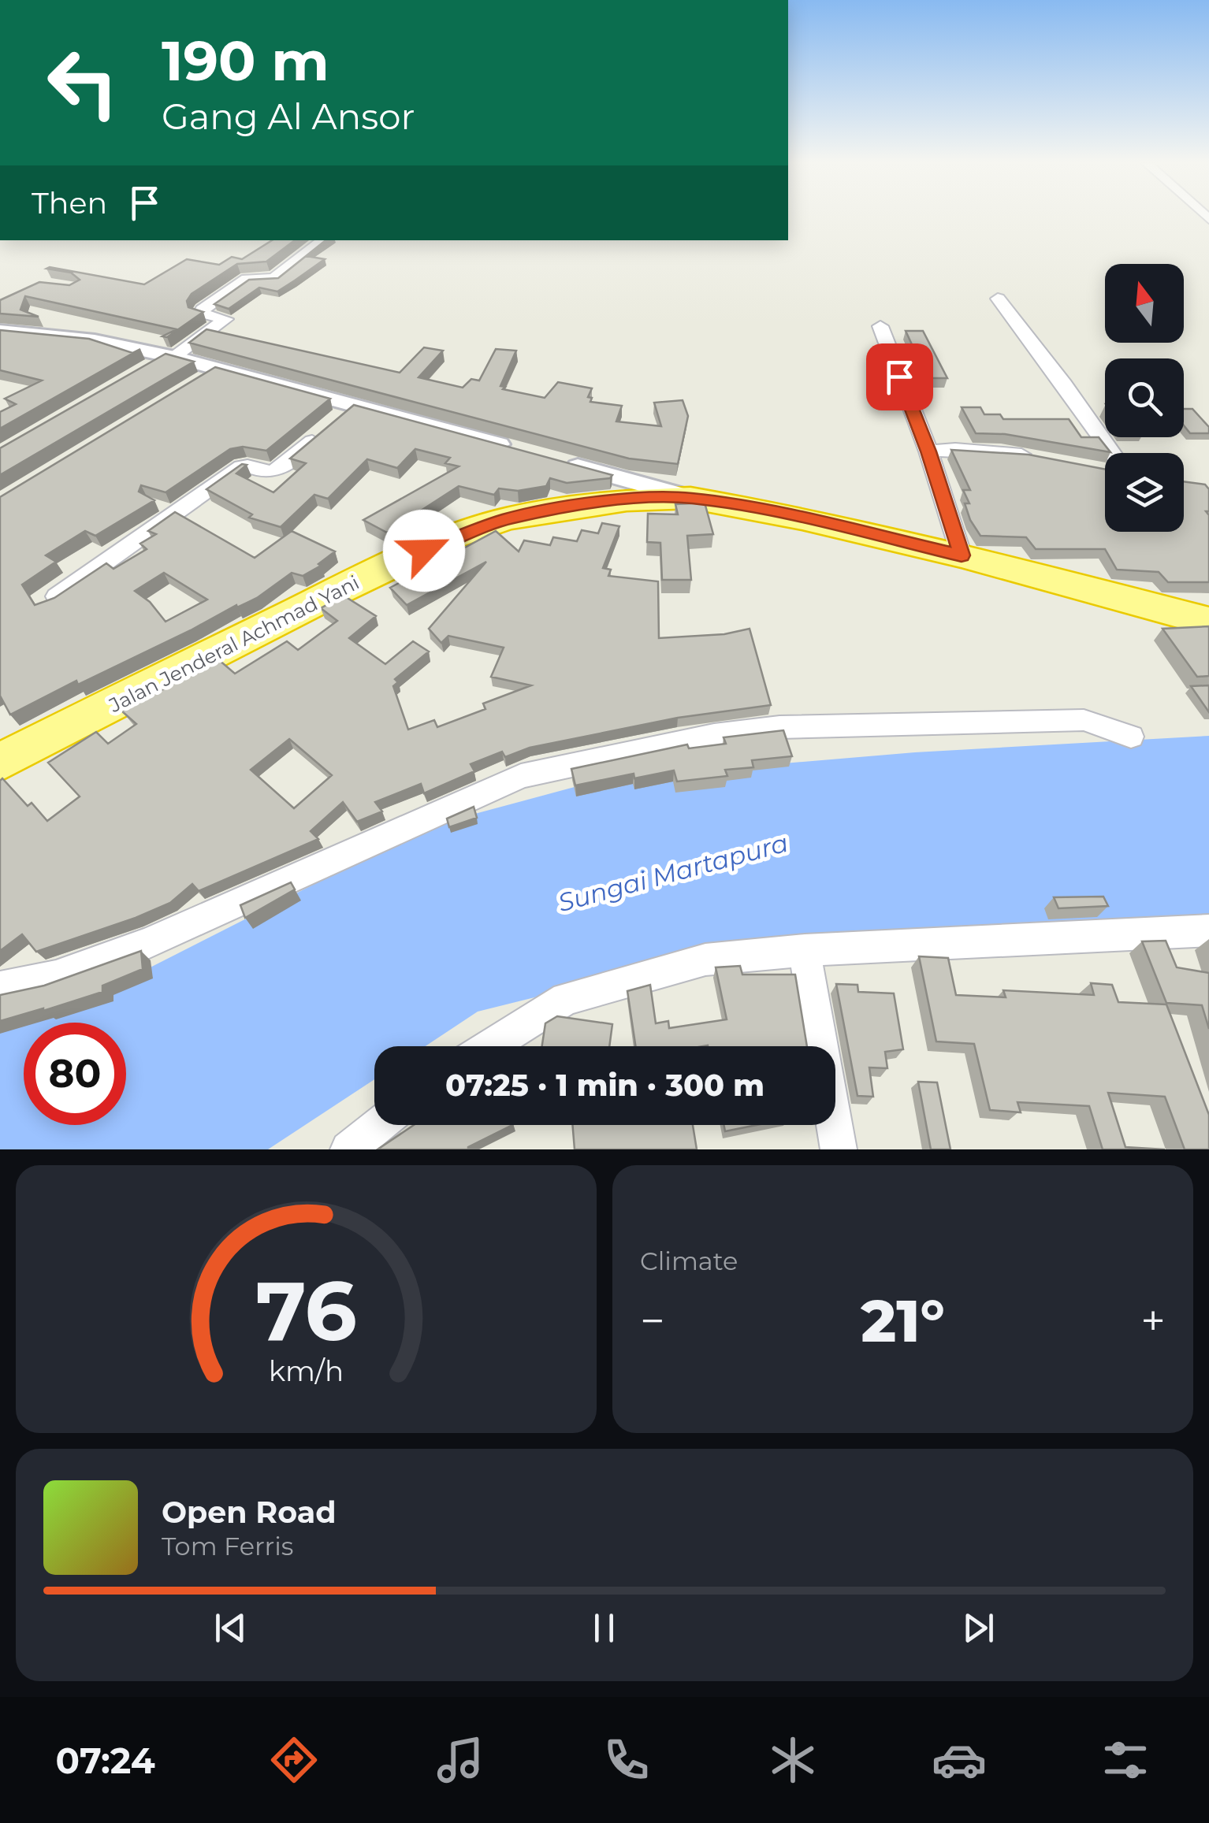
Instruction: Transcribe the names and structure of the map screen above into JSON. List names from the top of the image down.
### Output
{
  "streets": {
    "highway": ["Jalan Jenderal Achmad Yani"]
  },
  "water": ["Sungai Martapura"],
  "north": "top",
  "page": {
    "turn": ["190 m", "Gang Al Ansor"],
    "then": "Then",
    "limit": "80",
    "trip": "07:25 · 1 min · 300 m",
    "tile": "Climate",
    "heat": ["−", "21°", "+"],
    "song": ["Open Road", "Tom Ferris"],
    "tabs": "07:24",
    "gauge": ["76", "km/h"]
  }
}
